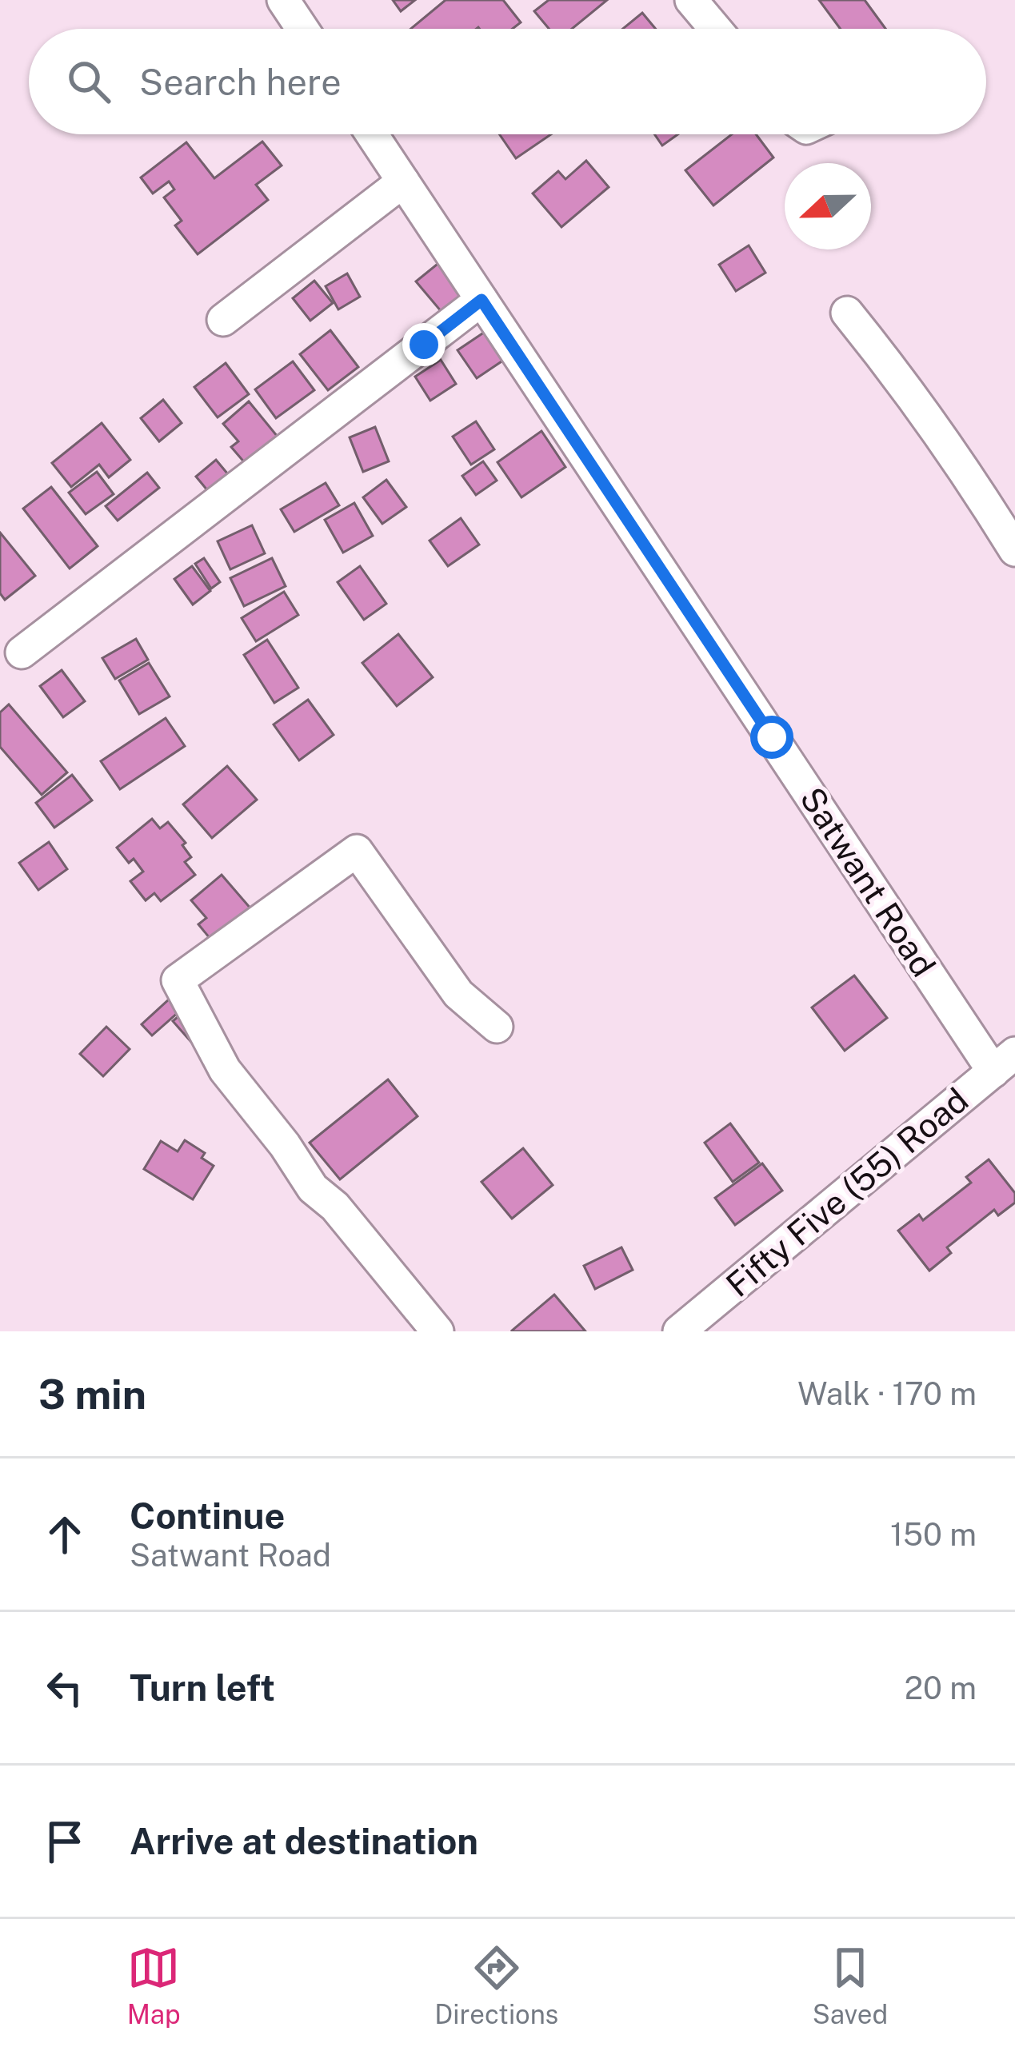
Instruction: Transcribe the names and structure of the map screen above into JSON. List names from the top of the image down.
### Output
{
  "streets": {
    "street": ["Satwant Road", "Fifty Five (55) Road"]
  },
  "crossings": [
    ["Satwant Road", "Fifty Five (55) Road"]
  ],
  "north": "left",
  "page": {
    "search": "Search here",
    "heading": ["3 min", "Walk · 170 m"],
    "list": [
      ["Continue", "Satwant Road", "150 m"],
      ["Turn left", "20 m"],
      "Arrive at destination"
    ],
    "nav": ["Map", "Directions", "Saved"]
  }
}
